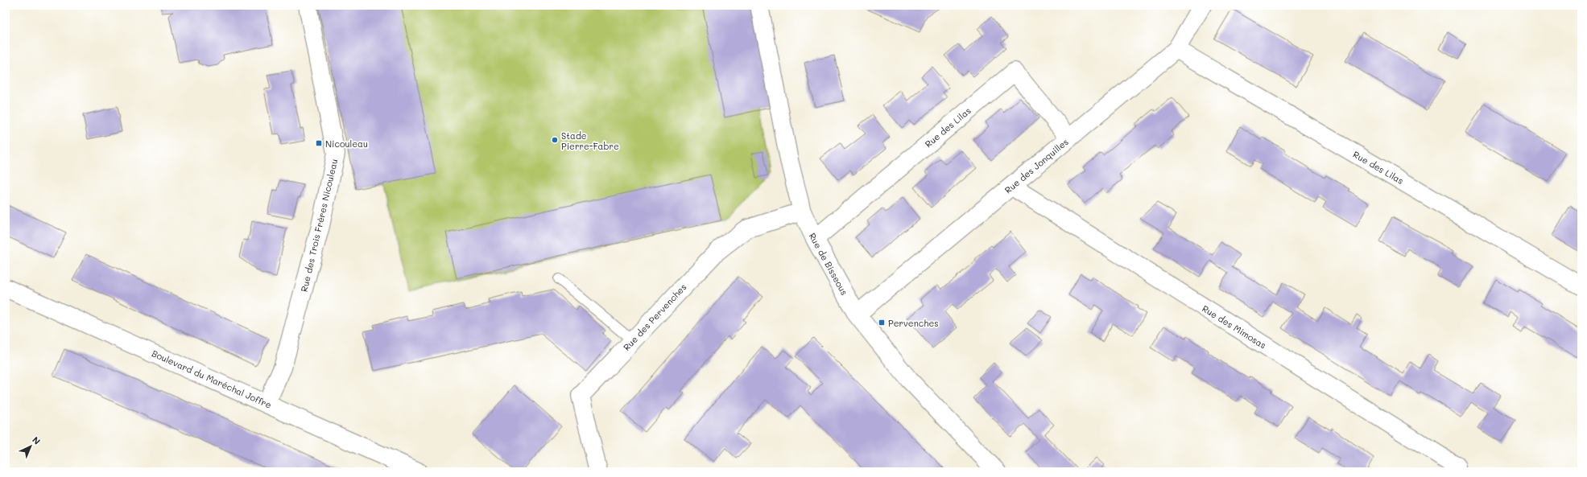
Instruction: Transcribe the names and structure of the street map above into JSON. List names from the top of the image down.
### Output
{
  "streets": {
    "street": [
      "Rue des Lilas",
      "Rue des Jonquilles",
      "Rue des Trois Frères Nicouleau",
      "Rue de Bisseous",
      "Rue des Pervenches",
      "Rue des Mimosas",
      "Boulevard du Maréchal Joffre"
    ]
  },
  "crossings": [
    ["Rue des Lilas", "Rue des Jonquilles"],
    ["Rue des Lilas", "Rue de Bisseous"],
    ["Rue des Jonquilles", "Rue de Bisseous"],
    ["Rue des Jonquilles", "Rue des Mimosas"],
    ["Rue des Trois Frères Nicouleau", "Boulevard du Maréchal Joffre"],
    ["Rue de Bisseous", "Rue des Pervenches"]
  ],
  "places": {
    "other": ["Stade Pierre-Fabre"],
    "transit": ["Nicouleau", "Pervenches"]
  },
  "north": "top right"
}
